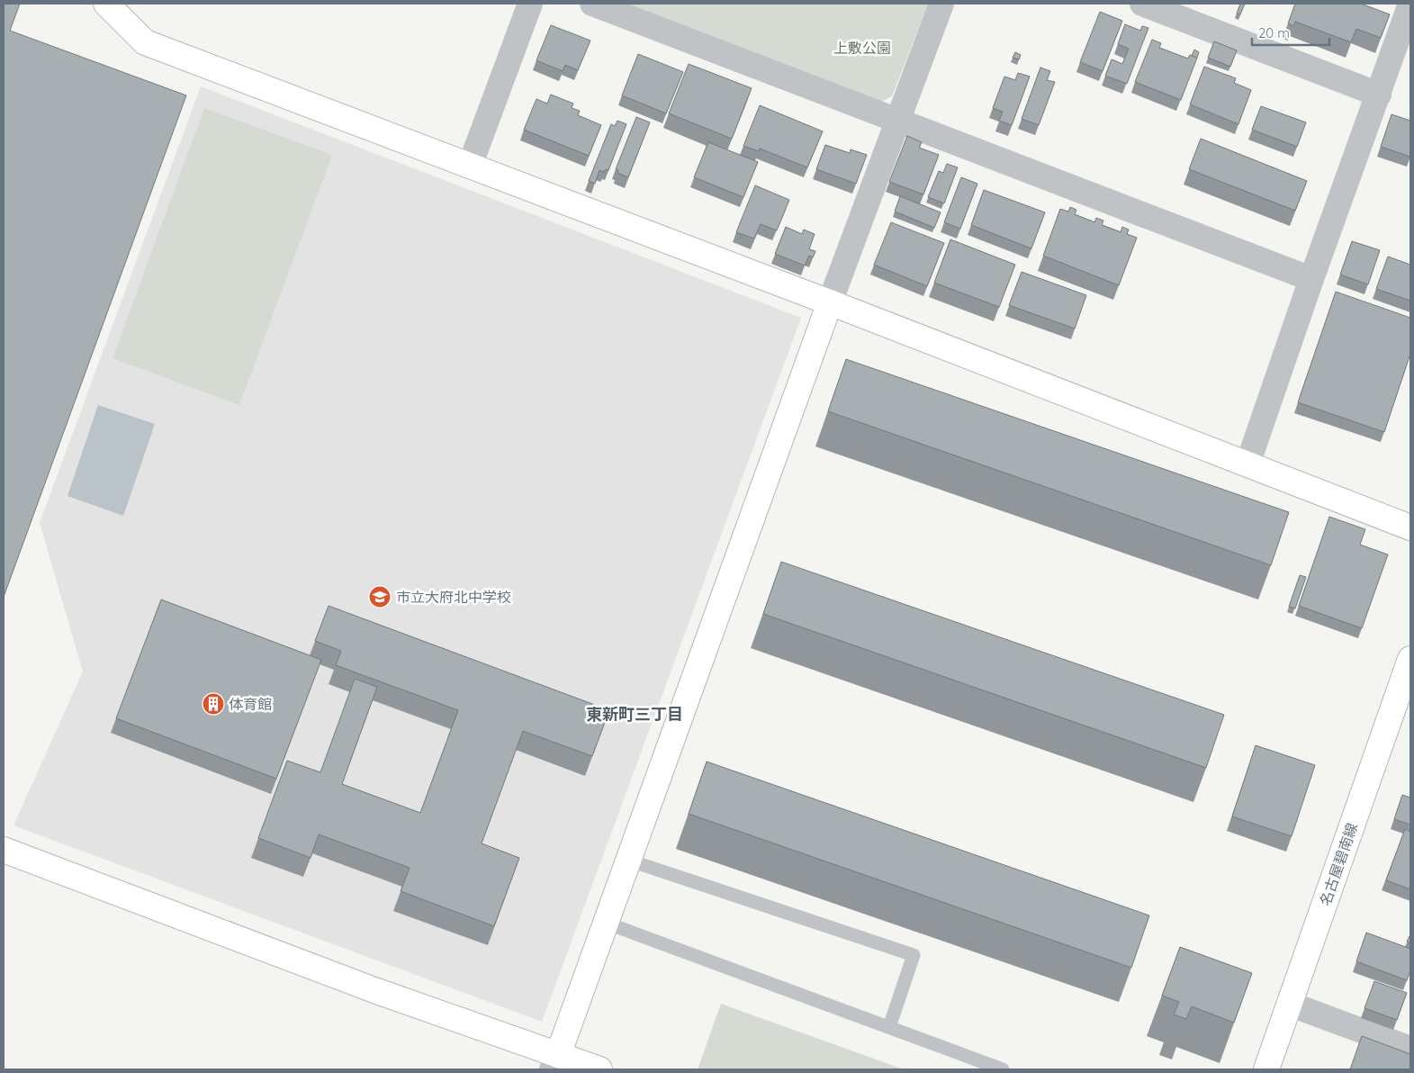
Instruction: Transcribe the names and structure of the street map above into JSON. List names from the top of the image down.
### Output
{
  "streets": {
    "street": ["名古屋碧南線"]
  },
  "districts": ["東新町三丁目"],
  "parks": ["上敷公園"],
  "places": {
    "school or university": ["市立大府北中学校"],
    "building": ["体育館"]
  },
  "scale_bar": "20 m"
}
